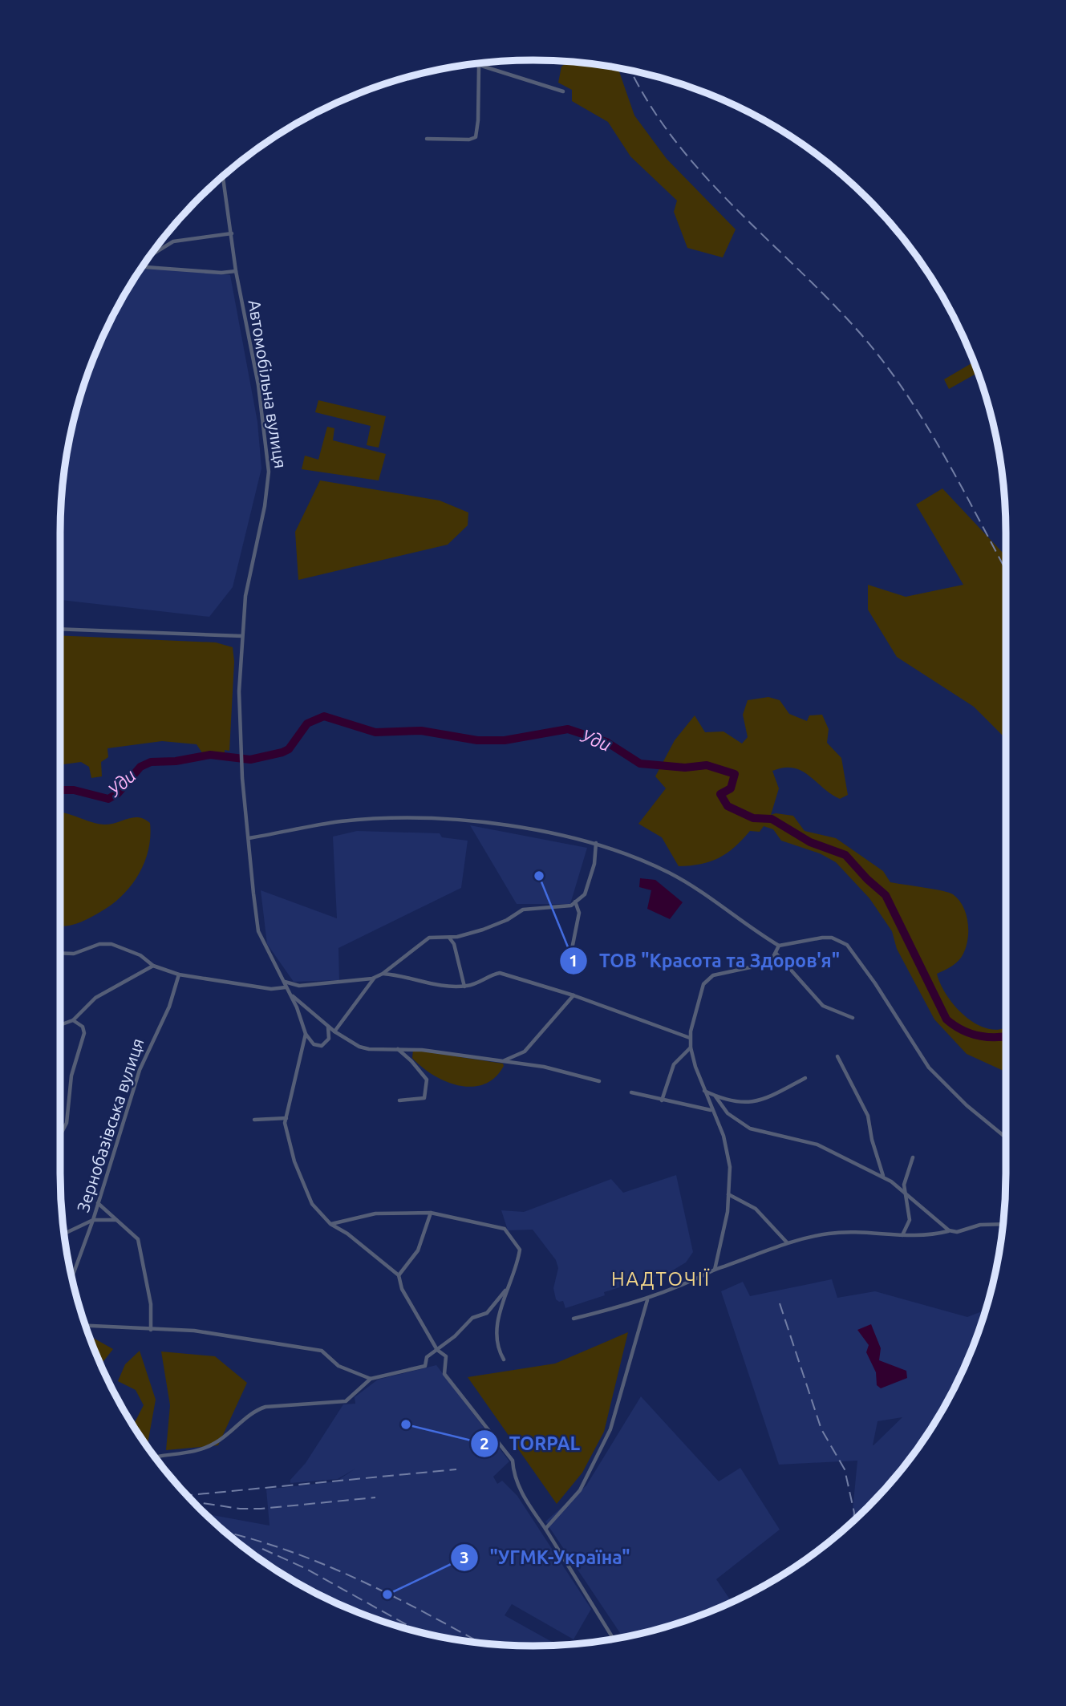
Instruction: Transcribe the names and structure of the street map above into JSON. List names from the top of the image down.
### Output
{
  "streets": {
    "street": ["Автомобільна вулиця", "Зернобазівська вулиця"]
  },
  "districts": ["НАДТОЧІЇ"],
  "water": ["Уди"],
  "places": ["ТОВ \"Красота та Здоров'я\"", "TORPAL", "\"УГМК-Україна\""]
}
